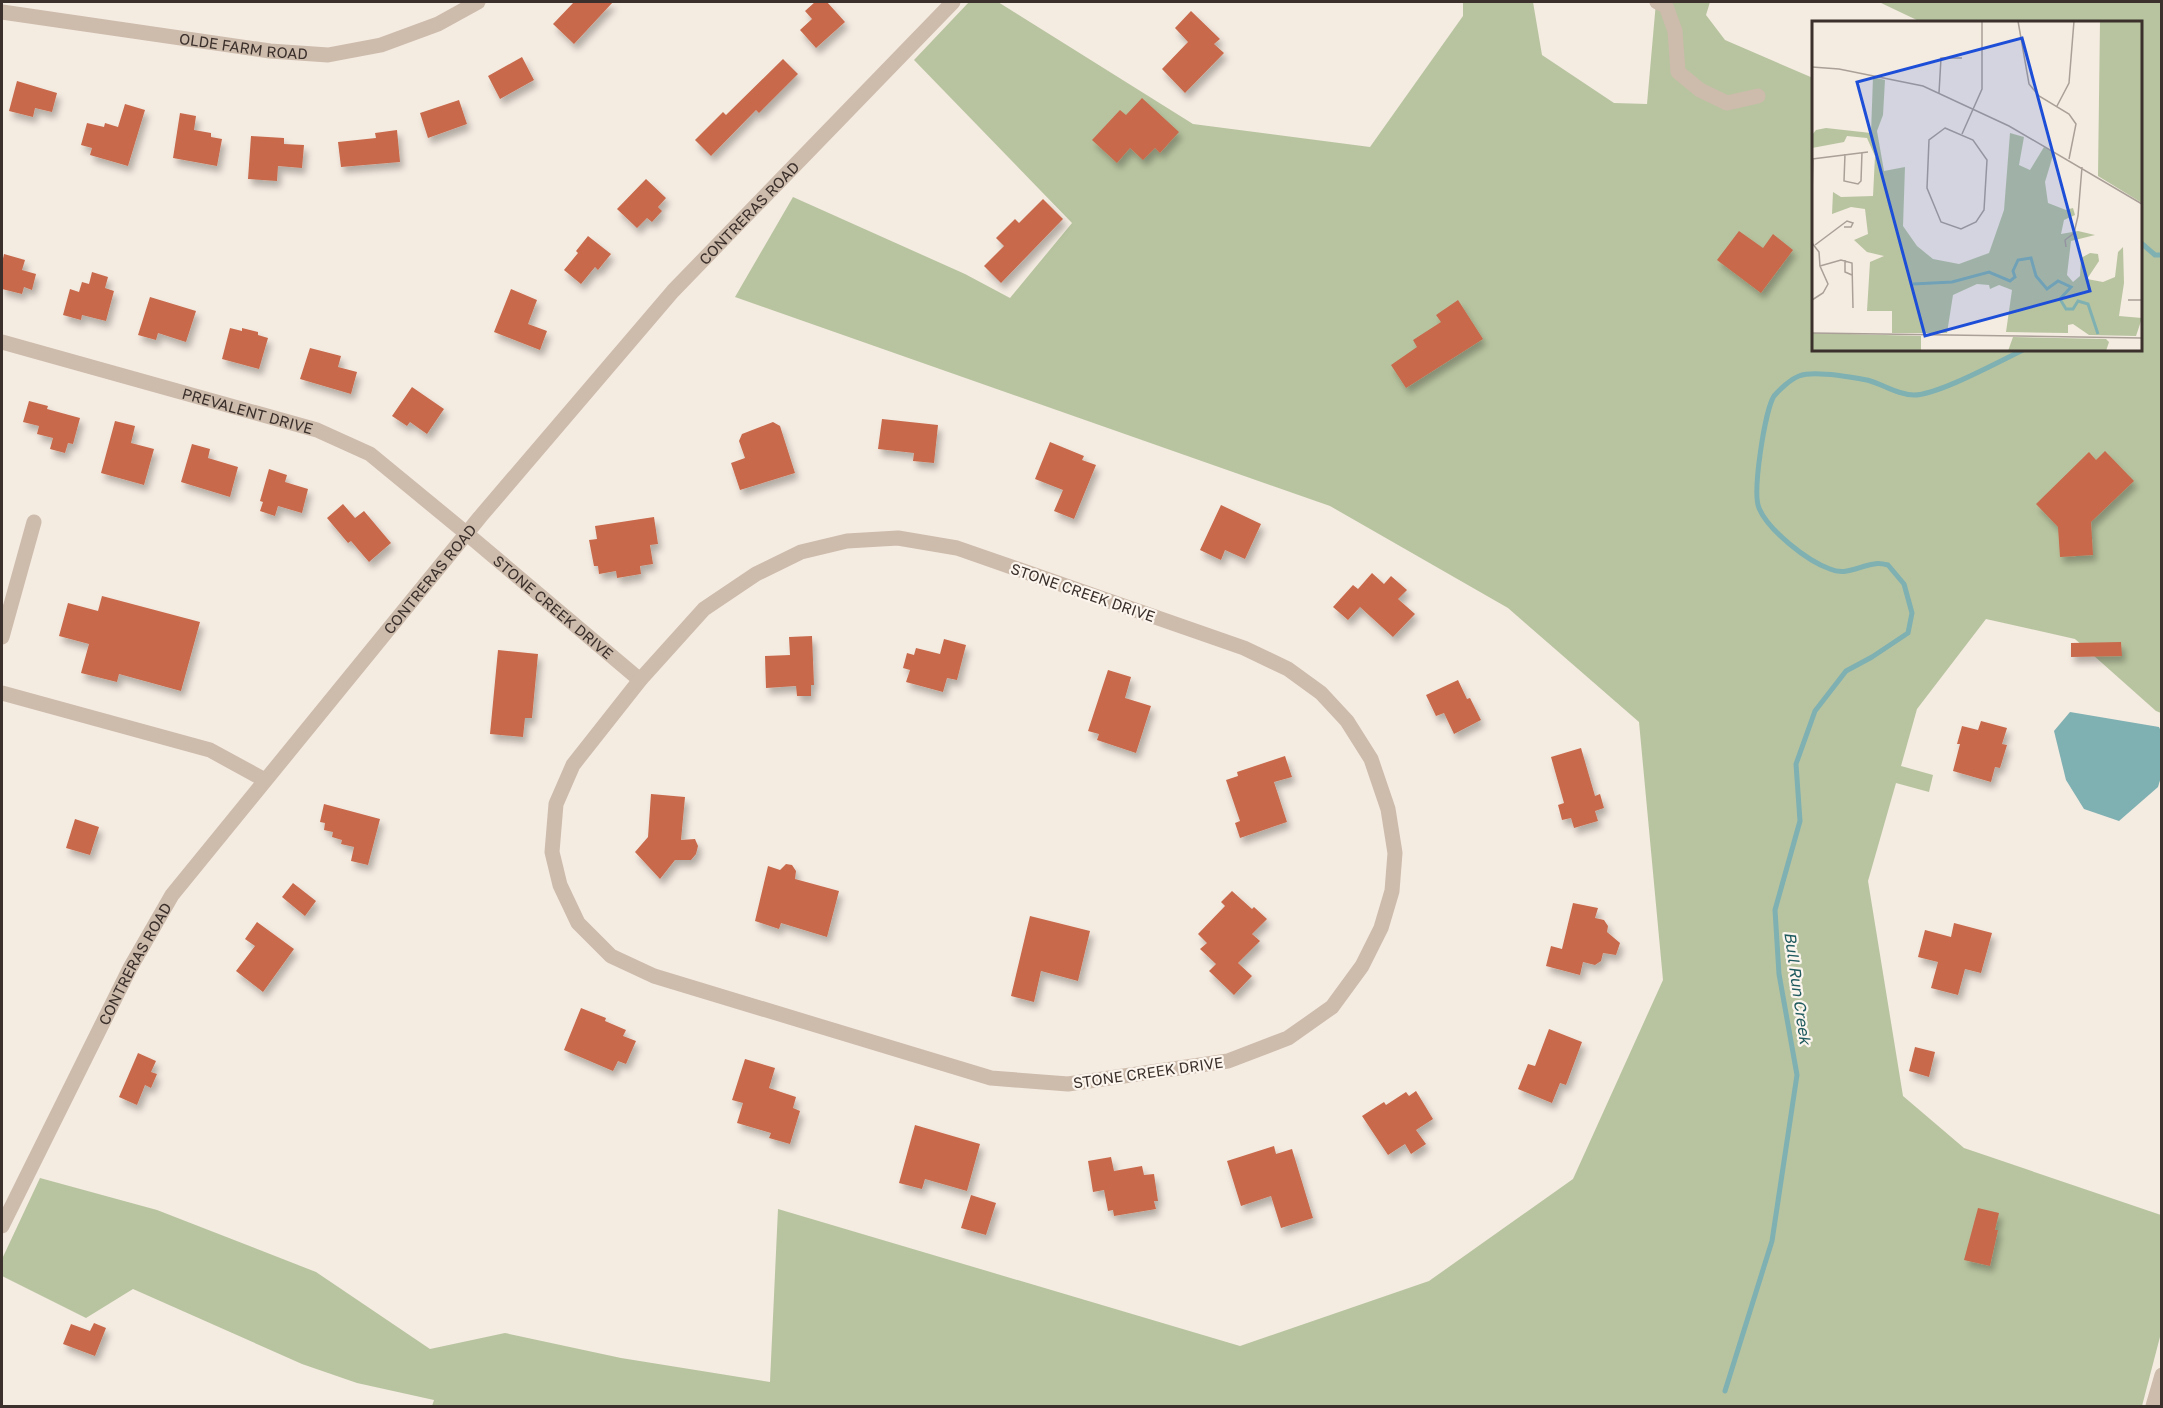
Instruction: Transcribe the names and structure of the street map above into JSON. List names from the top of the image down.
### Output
{
  "streets": {
    "street": [
      "OLDE FARM ROAD",
      "CONTRERAS ROAD",
      "PREVALENT DRIVE",
      "STONE CREEK DRIVE"
    ]
  },
  "crossings": [
    ["CONTRERAS ROAD", "PREVALENT DRIVE"],
    ["CONTRERAS ROAD", "STONE CREEK DRIVE"],
    ["PREVALENT DRIVE", "STONE CREEK DRIVE"]
  ],
  "water": ["Bull Run Creek"]
}
